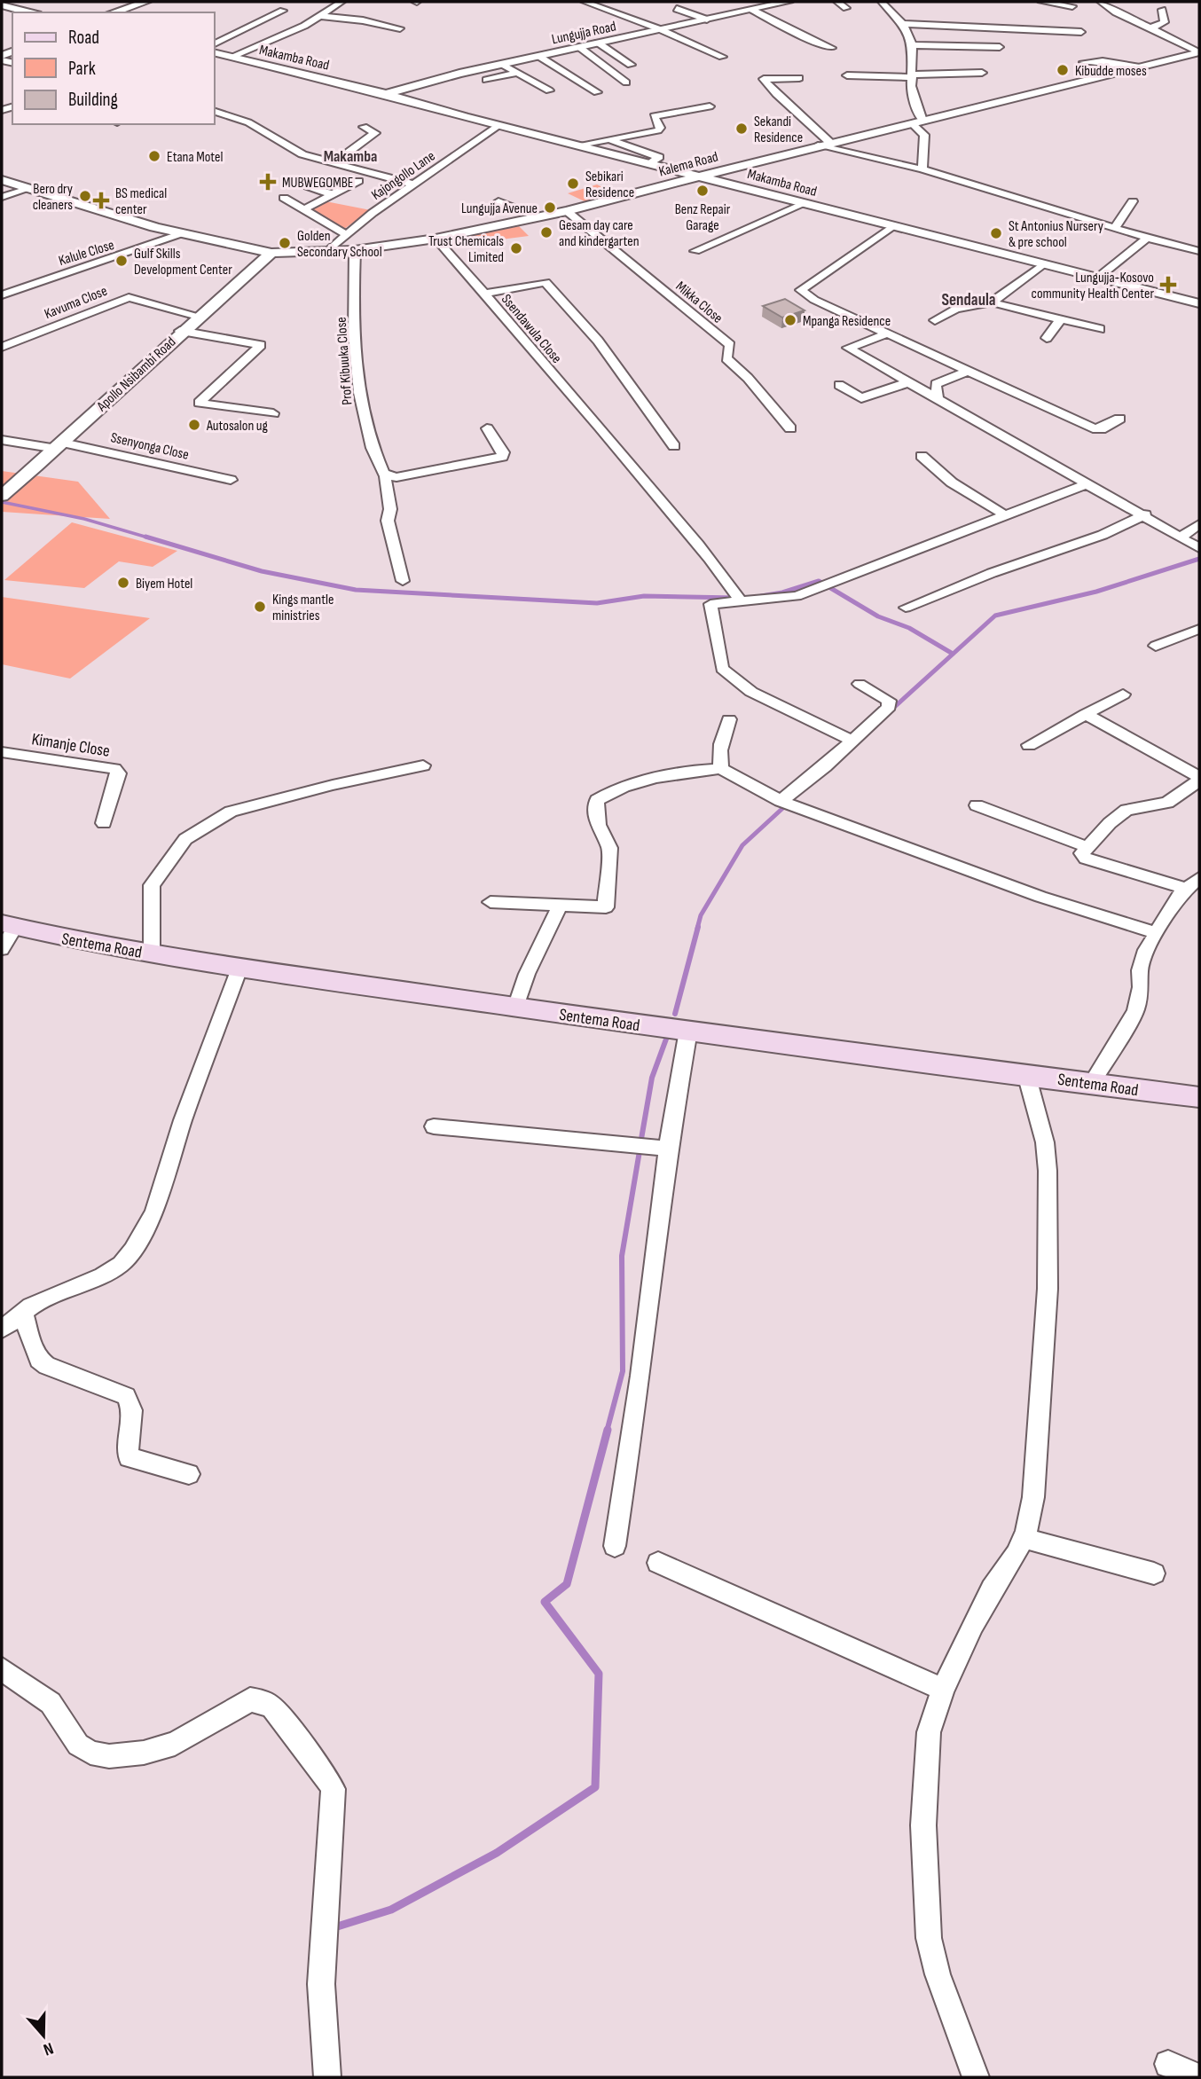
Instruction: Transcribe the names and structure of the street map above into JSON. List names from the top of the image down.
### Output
{
  "streets": {
    "main road": ["Sentema Road"],
    "street": [
      "Lungujja Road",
      "Makamba Road",
      "Kalema Road",
      "Kajongollo Lane",
      "Kalule Close",
      "Kavuma Close",
      "Mikka Close",
      "Ssendawula Close",
      "Prof Kibuuka Close",
      "Apollo Nsibambi Road",
      "Ssenyonga Close",
      "Kimanje Close"
    ]
  },
  "crossings": [
    ["Lungujja Road", "Makamba Road"],
    ["Makamba Road", "Kalema Road"],
    ["Makamba Road", "Kajongollo Lane"],
    ["Kalema Road", "Kajongollo Lane"],
    ["Kalema Road", "Kalule Close"],
    ["Kalema Road", "Mikka Close"],
    ["Kalema Road", "Ssendawula Close"],
    ["Kalema Road", "Prof Kibuuka Close"],
    ["Kalema Road", "Apollo Nsibambi Road"],
    ["Kavuma Close", "Apollo Nsibambi Road"],
    ["Apollo Nsibambi Road", "Ssenyonga Close"]
  ],
  "districts": ["Makamba", "Sendaula"],
  "places": {
    "other": [
      "Kibudde moses",
      "Sekandi Residence",
      "Etana Motel",
      "Sebikari Residence",
      "Benz Repair Garage",
      "Bero dry cleaners",
      "Lungujja Avenue",
      "Gesam day care and kindergarten",
      "St Antonius Nursery & pre school",
      "Golden Secondary School",
      "Trust Chemicals Limited",
      "Gulf Skills Development Center",
      "Mpanga Residence",
      "Autosalon ug",
      "Biyem Hotel",
      "Kings mantle ministries"
    ],
    "health": ["MUBWEGOMBE", "BS medical center", "Lungujja-Kosovo community Health Center"]
  },
  "legend": ["Road", "Park", "Building"],
  "north": "bottom"
}
